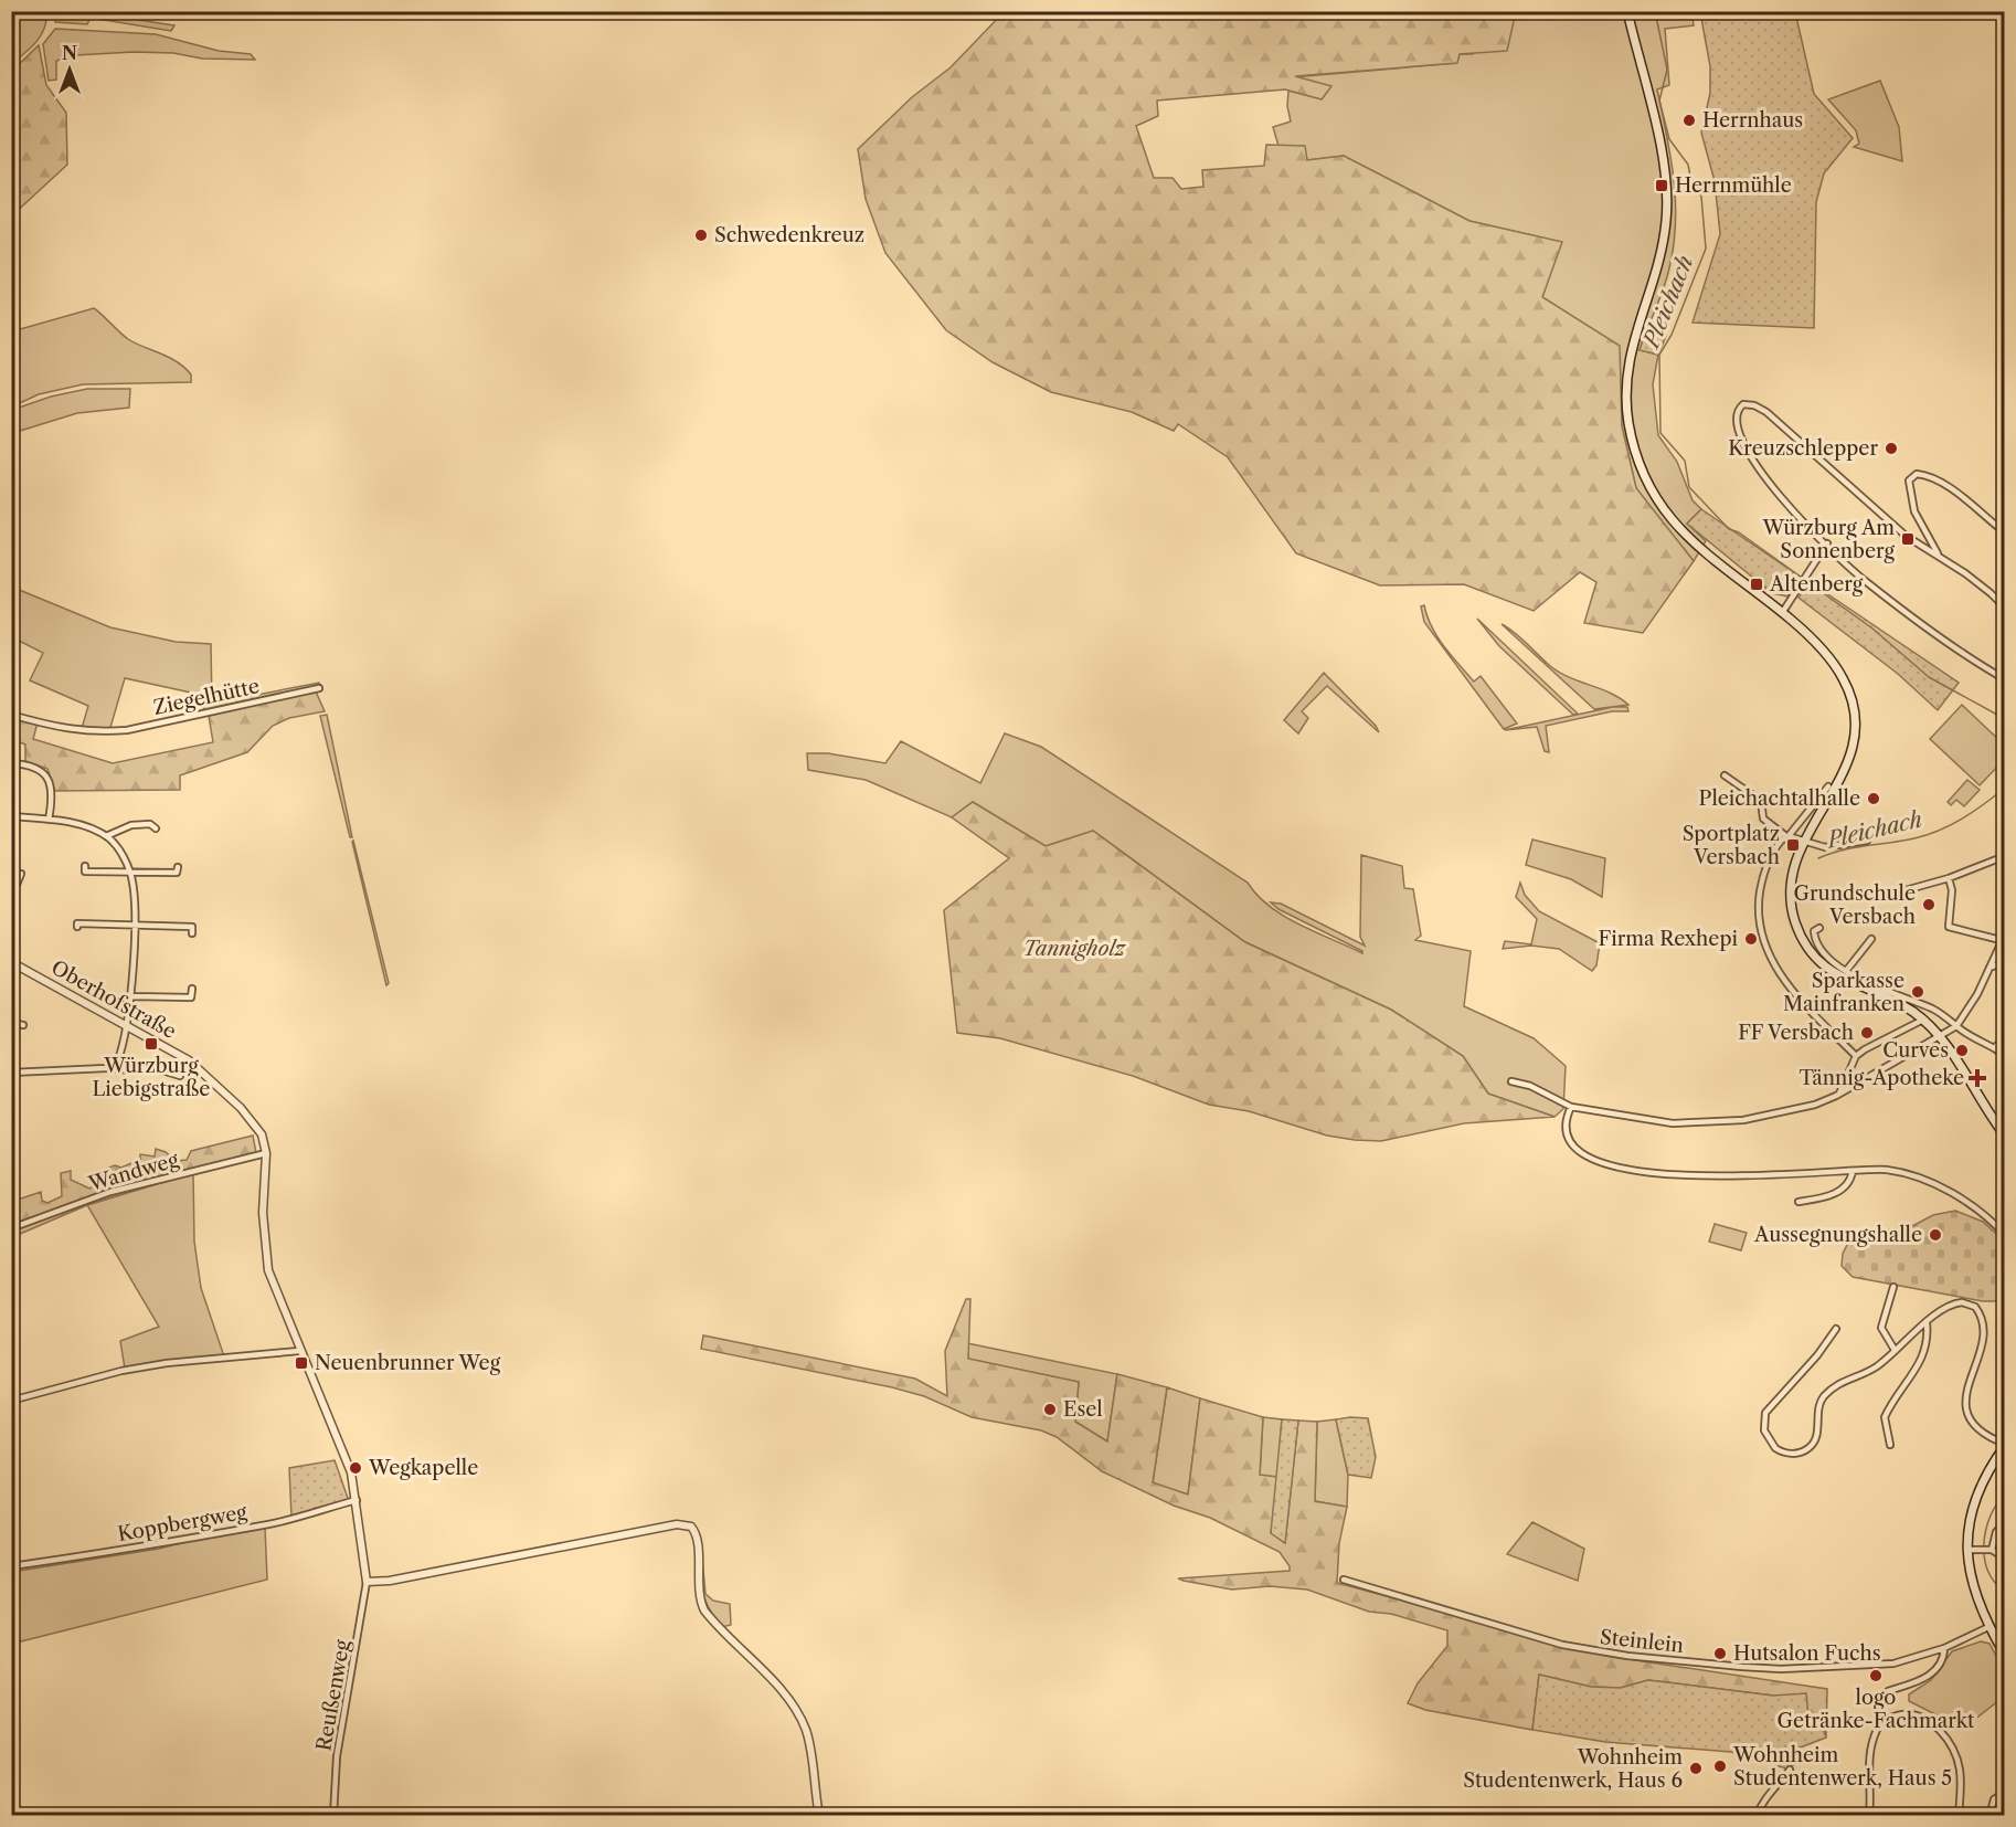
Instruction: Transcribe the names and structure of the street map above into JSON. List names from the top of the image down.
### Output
{
  "streets": {
    "street": [
      "Ziegelhütte",
      "Oberhofstraße",
      "Wandweg",
      "Koppbergweg",
      "Steinlein",
      "Reußenweg"
    ]
  },
  "crossings": [
    ["Oberhofstraße", "Wandweg"]
  ],
  "water": ["Pleichach"],
  "parks": ["Tannigholz"],
  "places": {
    "other": [
      "Herrnhaus",
      "Schwedenkreuz",
      "Kreuzschlepper",
      "Pleichachtalhalle",
      "Grundschule Versbach",
      "Firma Rexhepi",
      "Sparkasse Mainfranken",
      "FF Versbach",
      "Curves",
      "Aussegnungshalle",
      "Esel",
      "Wegkapelle",
      "Hutsalon Fuchs",
      "logo Getränke-Fachmarkt",
      "Wohnheim Studentenwerk, Haus 5",
      "Wohnheim Studentenwerk, Haus 6"
    ],
    "transit": [
      "Herrnmühle",
      "Würzburg Am Sonnenberg",
      "Altenberg",
      "Sportplatz Versbach",
      "Würzburg Liebigstraße",
      "Neuenbrunner Weg"
    ],
    "health": ["Tännig-Apotheke"]
  },
  "north": "top"
}
